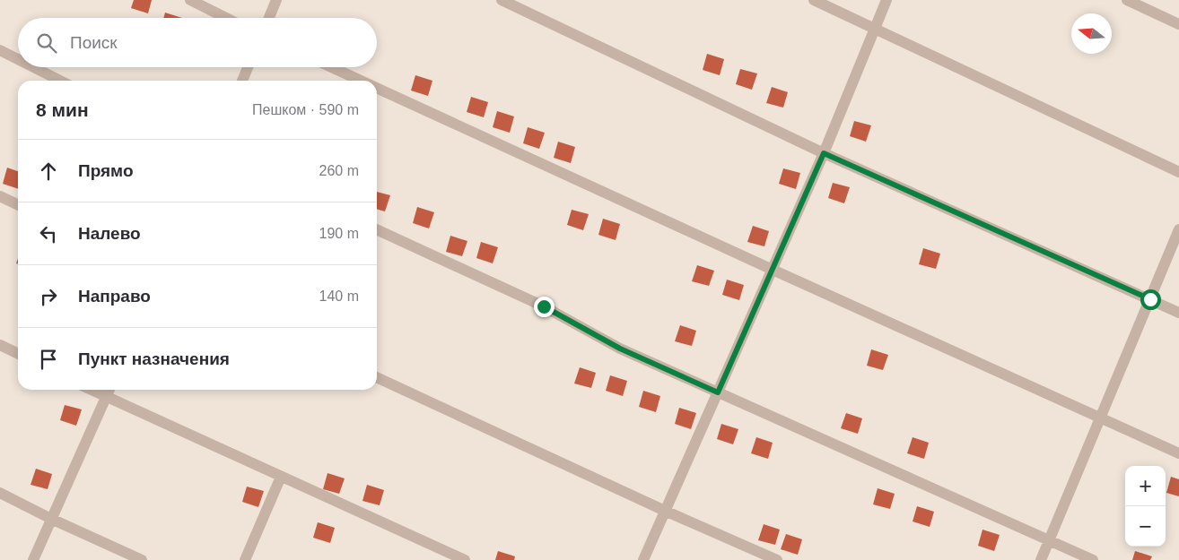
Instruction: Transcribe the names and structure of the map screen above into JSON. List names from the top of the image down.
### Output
{
  "north": "left",
  "page": {
    "search": "Поиск",
    "heading": ["8 мин", "Пешком · 590 m"],
    "list": [
      ["Прямо", "260 m"],
      ["Налево", "190 m"],
      ["Направо", "140 m"],
      "Пункт назначения"
    ],
    "map_buttons": ["+", "−"]
  }
}
